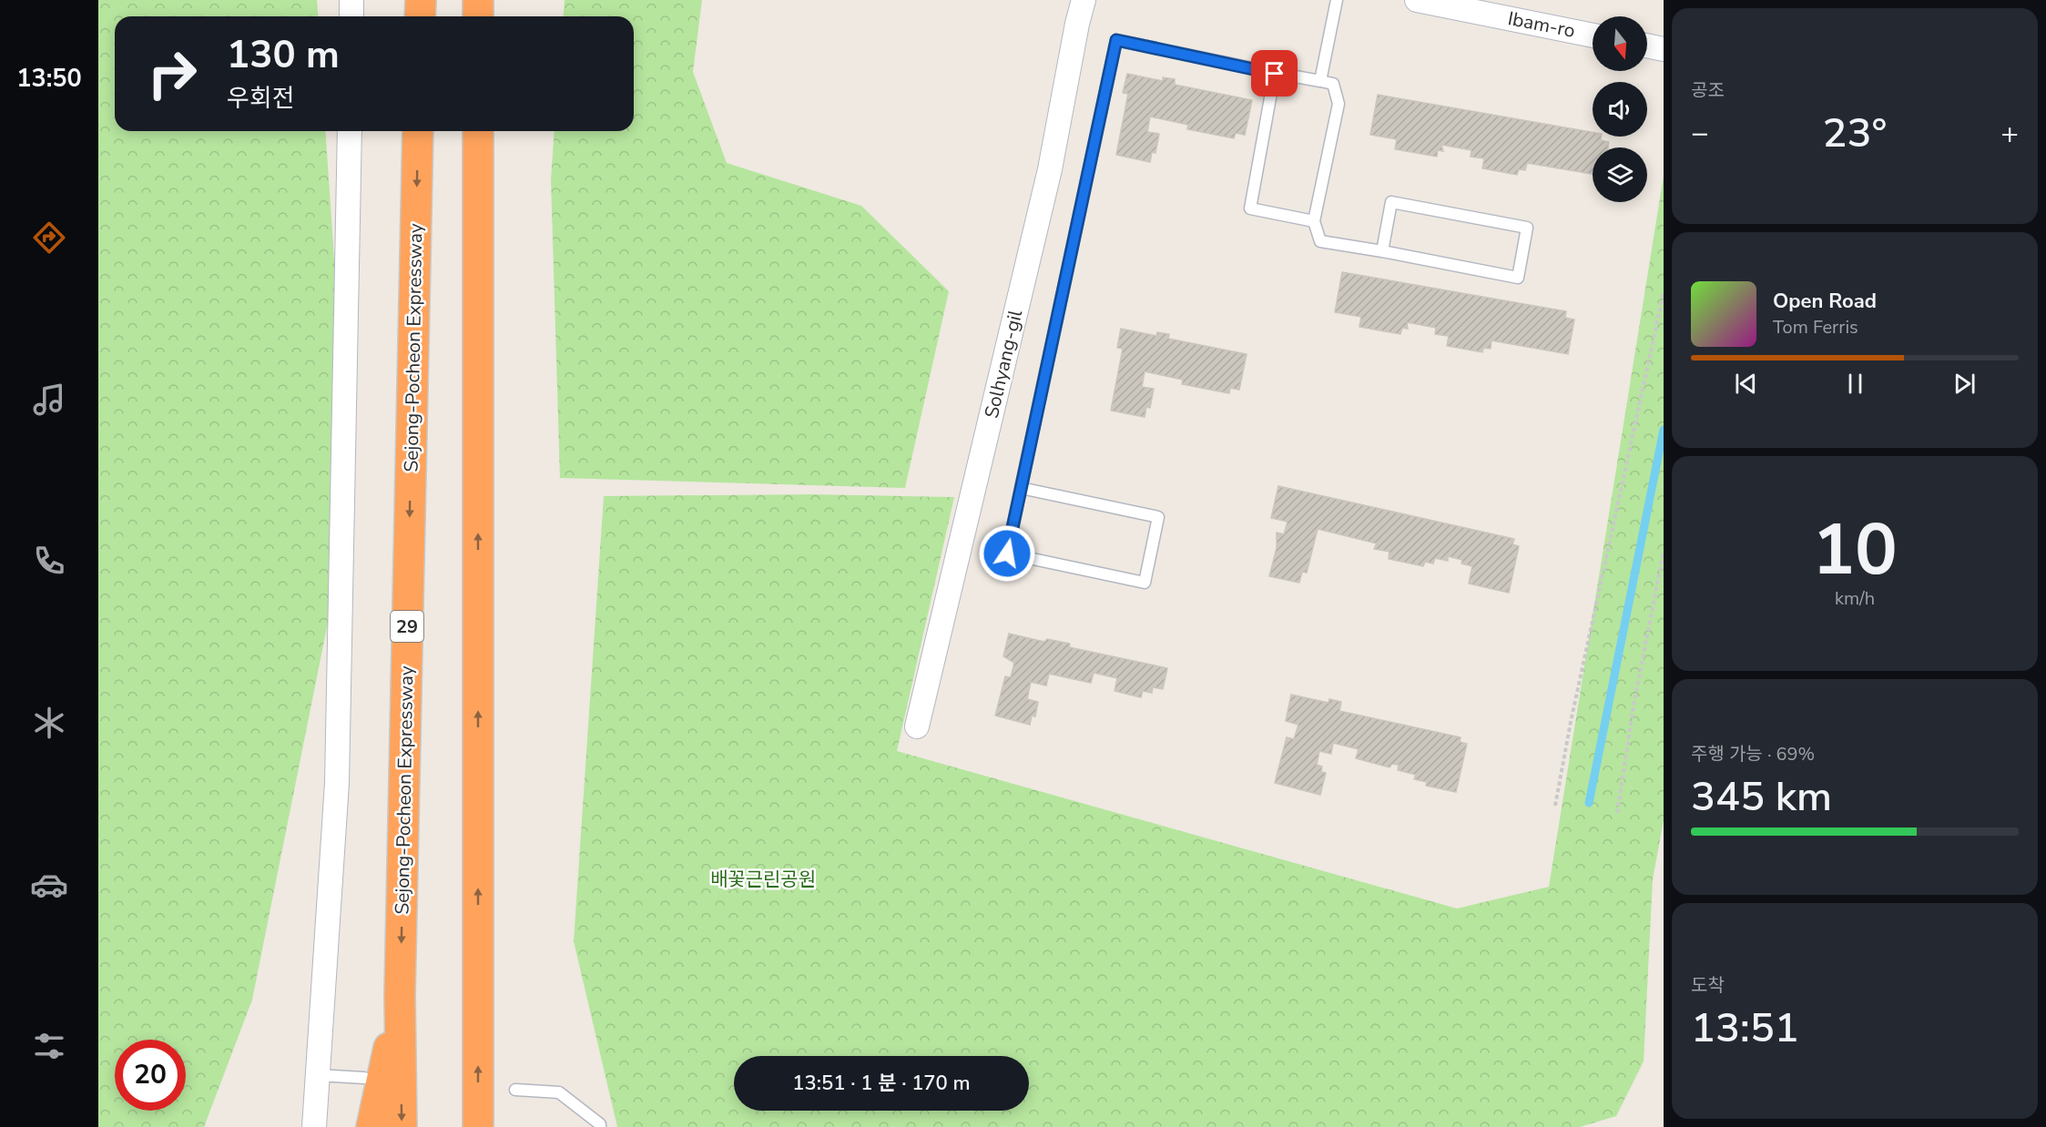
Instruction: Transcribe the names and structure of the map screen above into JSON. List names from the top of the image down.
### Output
{
  "streets": {
    "highway": ["Sejong-Pocheon Expressway", "29"],
    "street": ["Ibam-ro", "Solhyang-gil"]
  },
  "parks": ["배꽃근린공원"],
  "north": "bottom",
  "page": {
    "tabs": "13:50",
    "tile": [
      "공조",
      ["10", "km/h"],
      ["주행 가능 · 69%", "345 km"],
      ["도착", "13:51"]
    ],
    "turn": ["130 m", "우회전"],
    "heat": ["−", "23°", "+"],
    "song": ["Open Road", "Tom Ferris"],
    "limit": "20",
    "trip": "13:51 · 1 분 · 170 m"
  }
}
